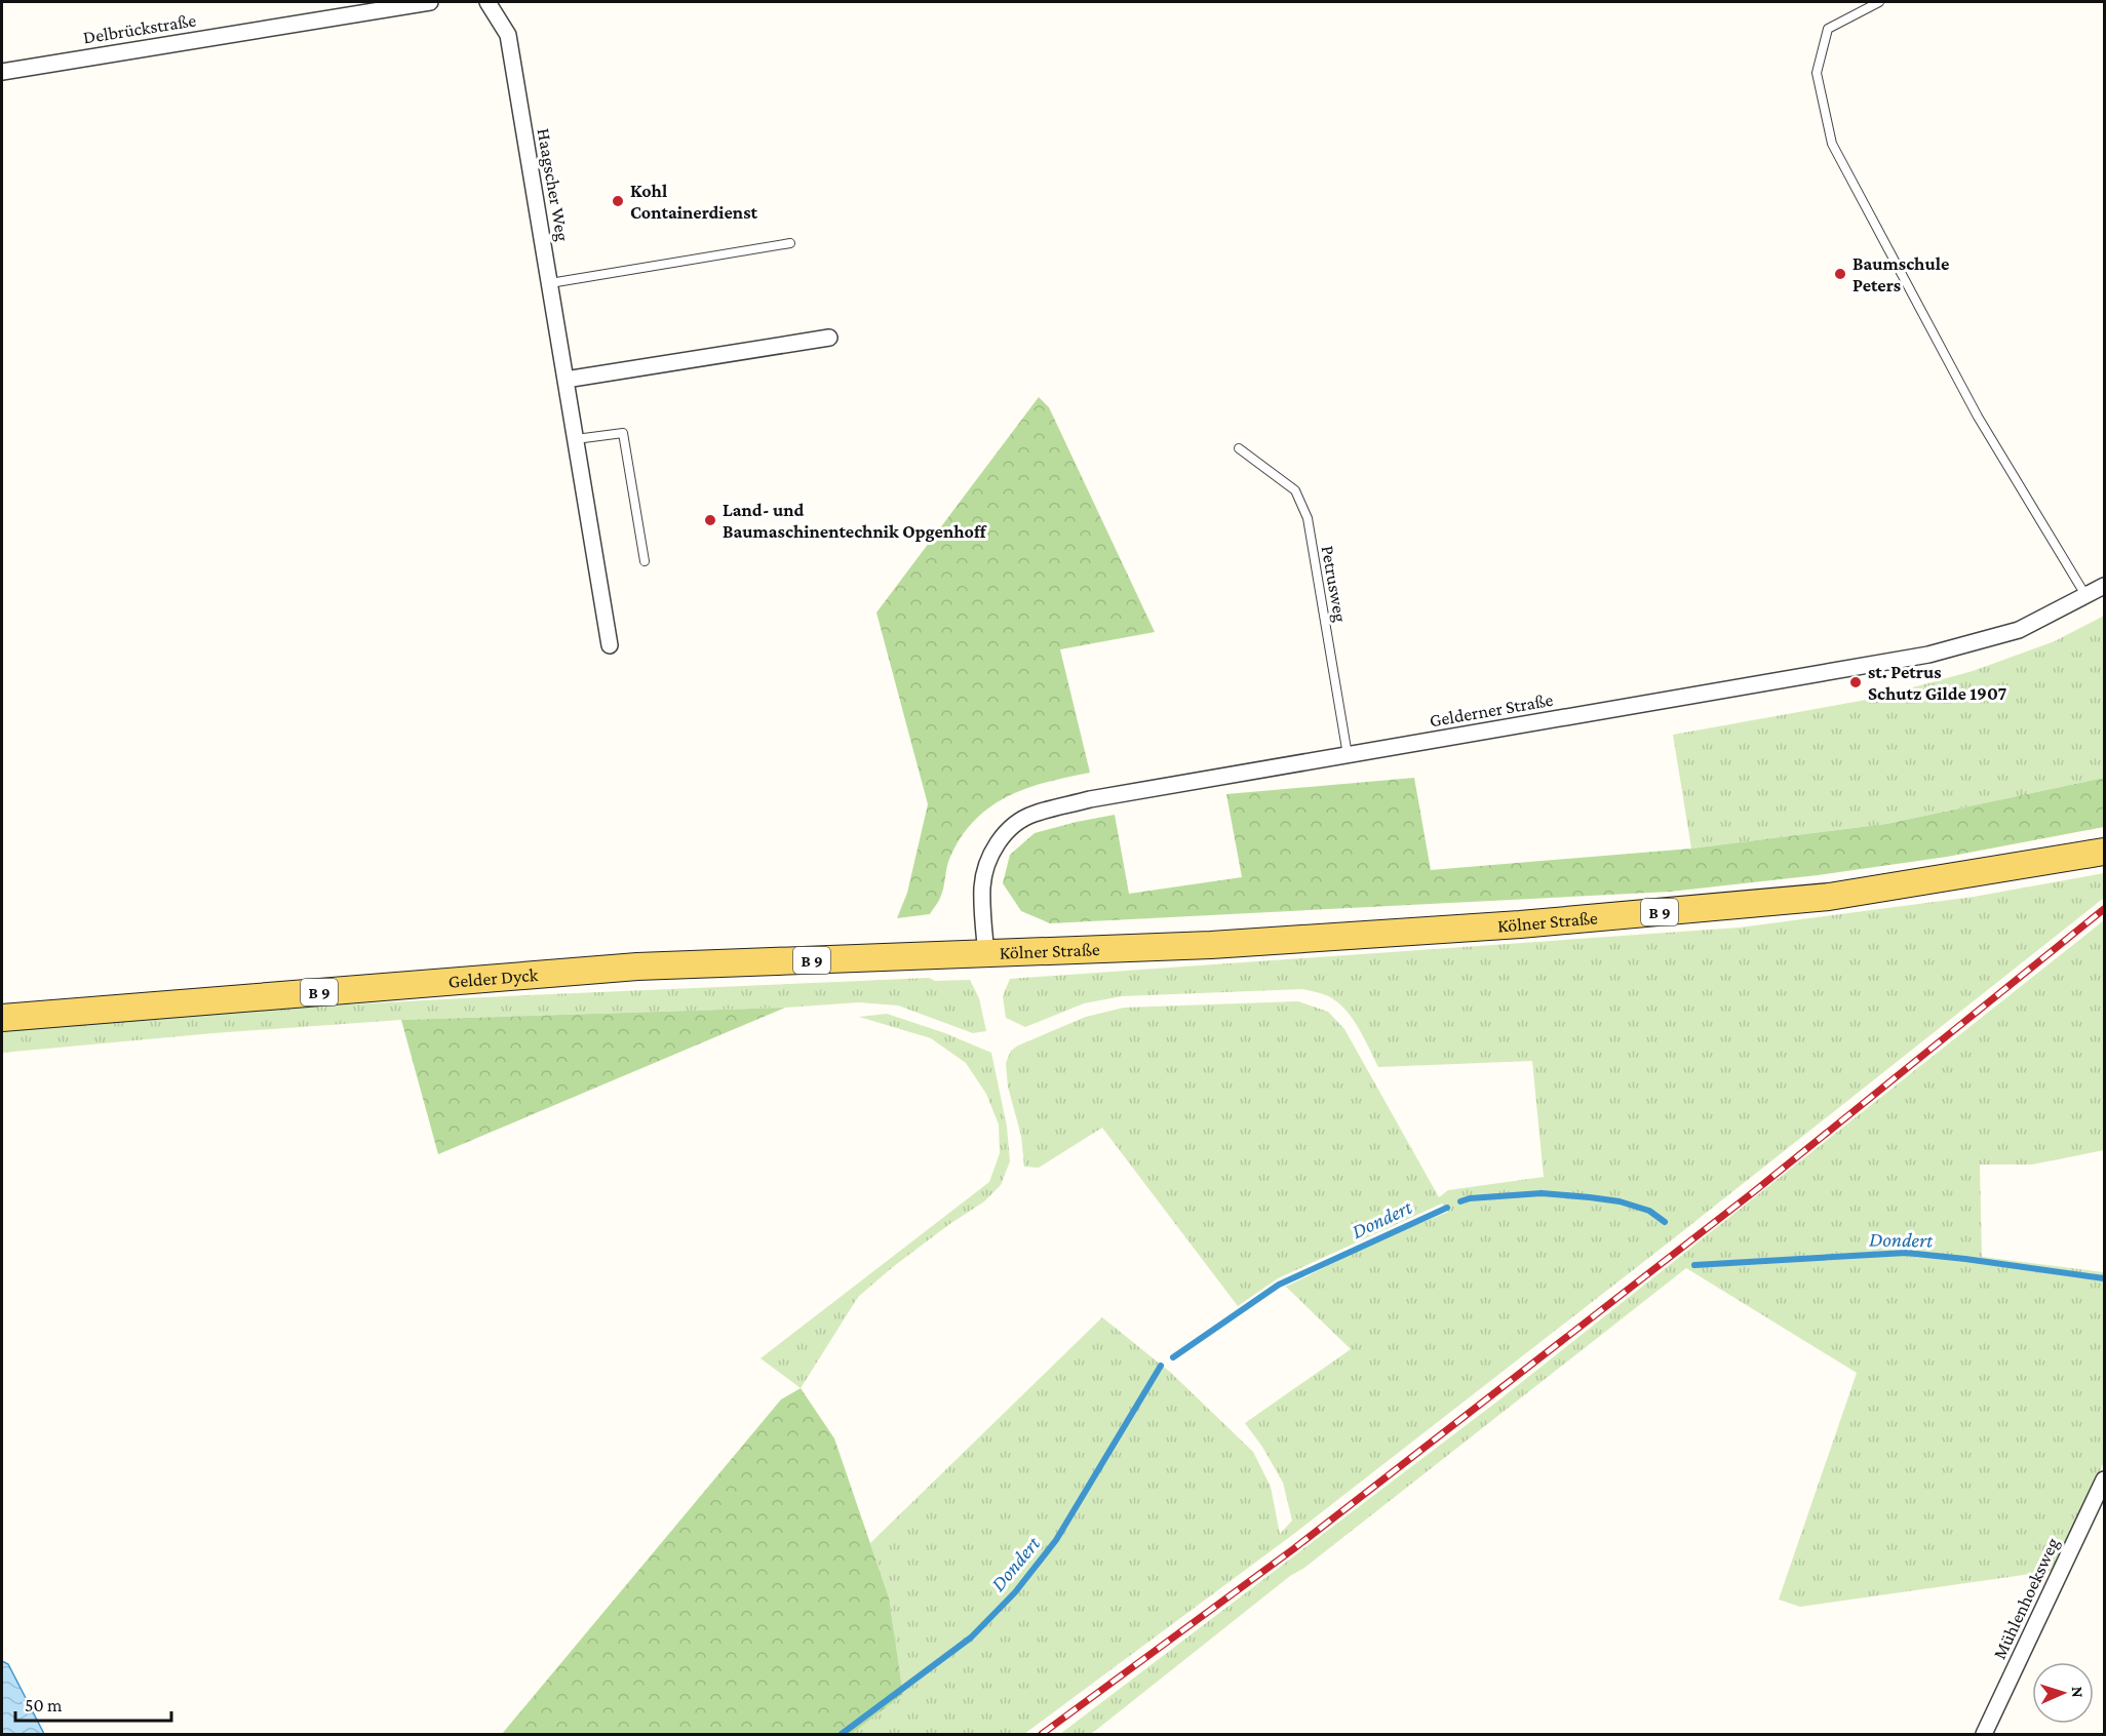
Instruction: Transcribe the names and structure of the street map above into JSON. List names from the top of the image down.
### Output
{
  "streets": {
    "main road": ["B 9", "Kölner Straße", "Gelder Dyck"],
    "street": [
      "Delbrückstraße",
      "Haagscher Weg",
      "Gelderner Straße",
      "Mühlenhoeksweg"
    ],
    "lane": ["Petrusweg"]
  },
  "crossings": [
    ["Petrusweg", "Gelderner Straße"],
    ["Gelderner Straße", "Kölner Straße"],
    ["Gelderner Straße", "Gelder Dyck"],
    ["Kölner Straße", "Gelder Dyck"]
  ],
  "water": ["Dondert"],
  "places": [
    "Kohl Containerdienst",
    "Baumschule Peters",
    "Land- und Baumaschinentechnik Opgenhoff",
    "st. Petrus Schutz Gilde 1907"
  ],
  "scale_bar": "50 m",
  "north": "right"
}
